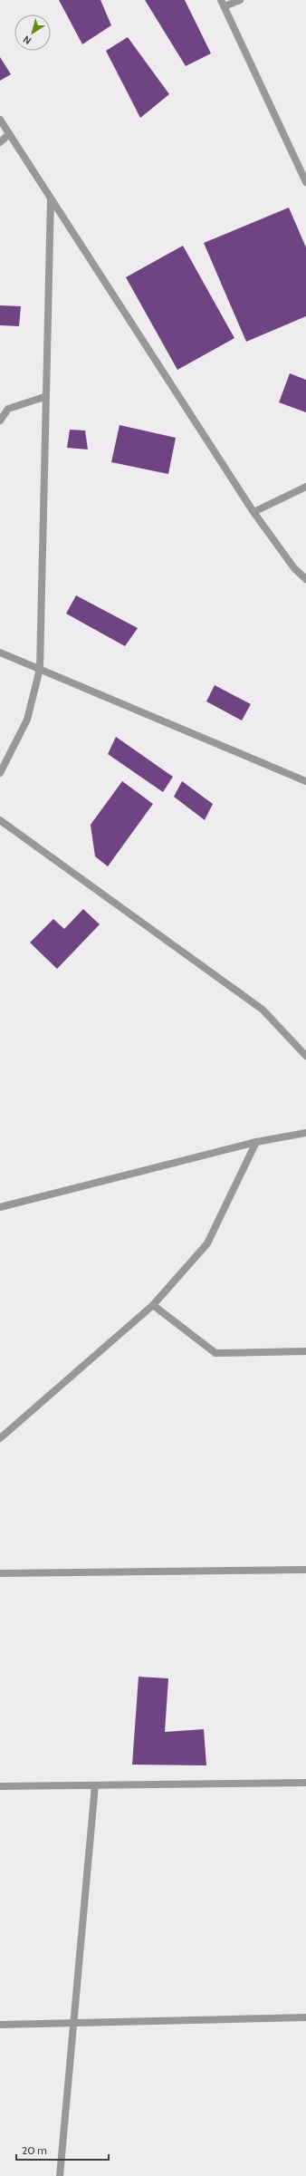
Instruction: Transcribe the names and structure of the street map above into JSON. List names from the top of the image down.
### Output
{
  "scale_bar": "20 m",
  "north": "bottom left"
}
